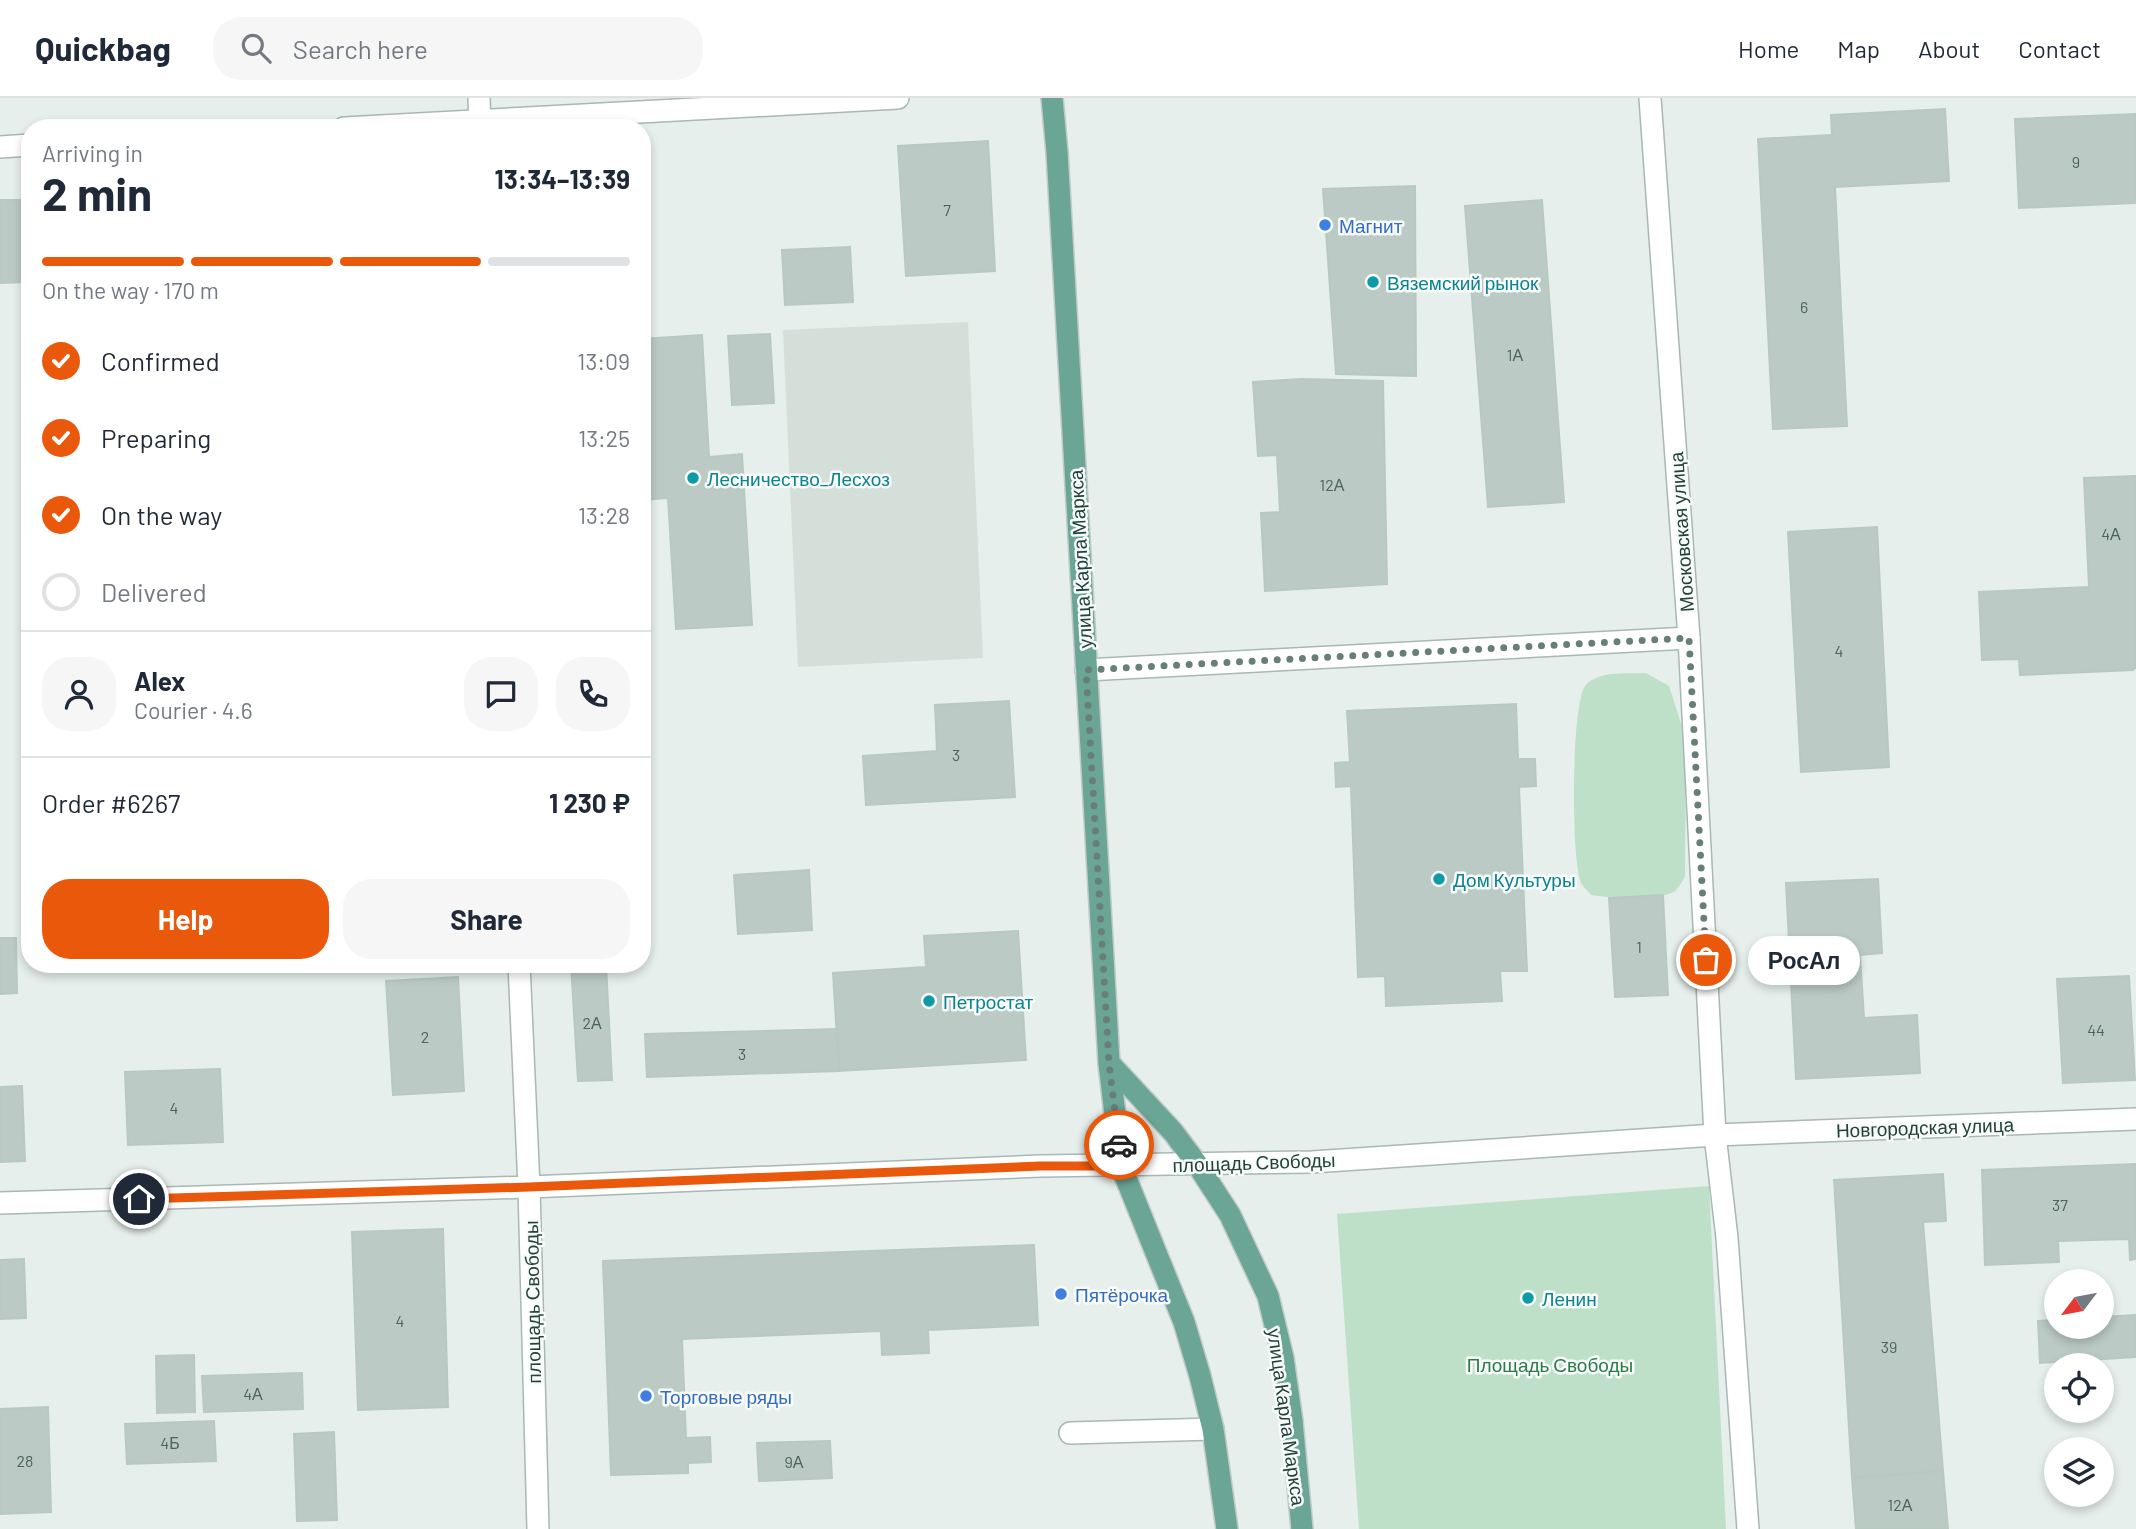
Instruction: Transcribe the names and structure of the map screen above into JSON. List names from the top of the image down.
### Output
{
  "streets": {
    "main road": ["улица Карла Маркса"],
    "street": ["Московская улица", "Новгородская улица", "площадь Свободы"]
  },
  "crossings": [
    ["Московская улица", "Новгородская улица"],
    ["Московская улица", "площадь Свободы"],
    ["улица Карла Маркса", "площадь Свободы"],
    ["Новгородская улица", "площадь Свободы"]
  ],
  "parks": ["Площадь Свободы"],
  "places": [
    "Магнит",
    "Вяземский рынок",
    "Лесничество_Лесхоз",
    "Дом Культуры",
    "РосАл",
    "Петростат",
    "Пятёрочка",
    "Ленин",
    "Торговые ряды"
  ],
  "house_numbers": [
    "9",
    "7",
    "6",
    "1А",
    "12А",
    "4А",
    "4",
    "3",
    "1",
    "2А",
    "44",
    "2",
    "3",
    "4",
    "37",
    "4",
    "39",
    "4А",
    "4Б",
    "28",
    "9А",
    "12А"
  ],
  "north": "bottom left",
  "page": {
    "header": "Quickbag",
    "search": "Search here",
    "nav": [
      "Home",
      "Map",
      "About",
      "Contact"
    ],
    "heading": ["2 min", "Arriving in", "13:34–13:39"],
    "panel": [
      "Alex",
      "Courier · 4.6",
      "Order #6267",
      "1 230 ₽"
    ],
    "bar": "On the way · 170 m",
    "list": [
      ["Confirmed", "13:09"],
      ["Preparing", "13:25"],
      ["On the way", "13:28"],
      "Delivered"
    ],
    "buttons": ["Help", "Share"],
    "bubble": "РосАл"
  }
}
